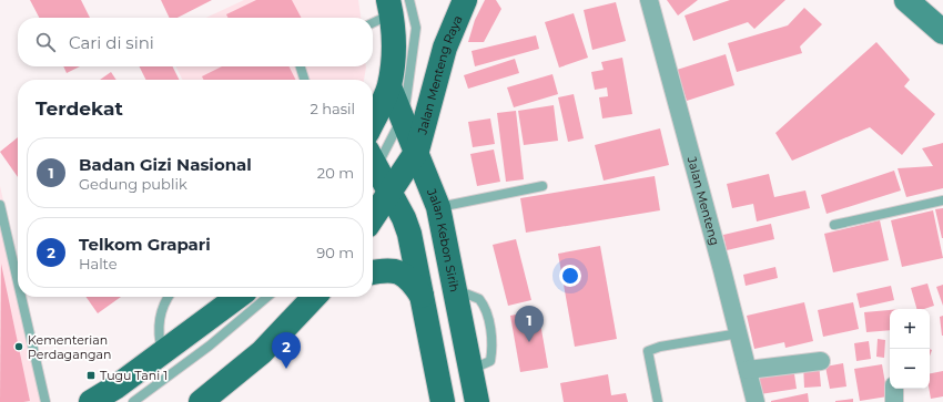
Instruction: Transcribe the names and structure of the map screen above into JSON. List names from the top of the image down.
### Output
{
  "streets": {
    "main road": ["Jalan Menteng Raya", "Jalan Kebon Sirih"],
    "street": ["Jalan Menteng"]
  },
  "crossings": [
    ["Jalan Menteng Raya", "Jalan Kebon Sirih"]
  ],
  "places": {
    "other": ["Kementerian Perdagangan"],
    "transit": ["Tugu Tani 1"]
  },
  "page": {
    "search": "Cari di sini",
    "heading": ["Terdekat", "2 hasil"],
    "list": [
      {
        "mark": "1",
        "name": "Badan Gizi Nasional",
        "note": "Gedung publik",
        "value": "20 m"
      },
      {
        "mark": "2",
        "name": "Telkom Grapari",
        "note": "Halte",
        "value": "90 m"
      }
    ],
    "pins": ["1", "2"],
    "map_buttons": ["+", "−"]
  }
}
